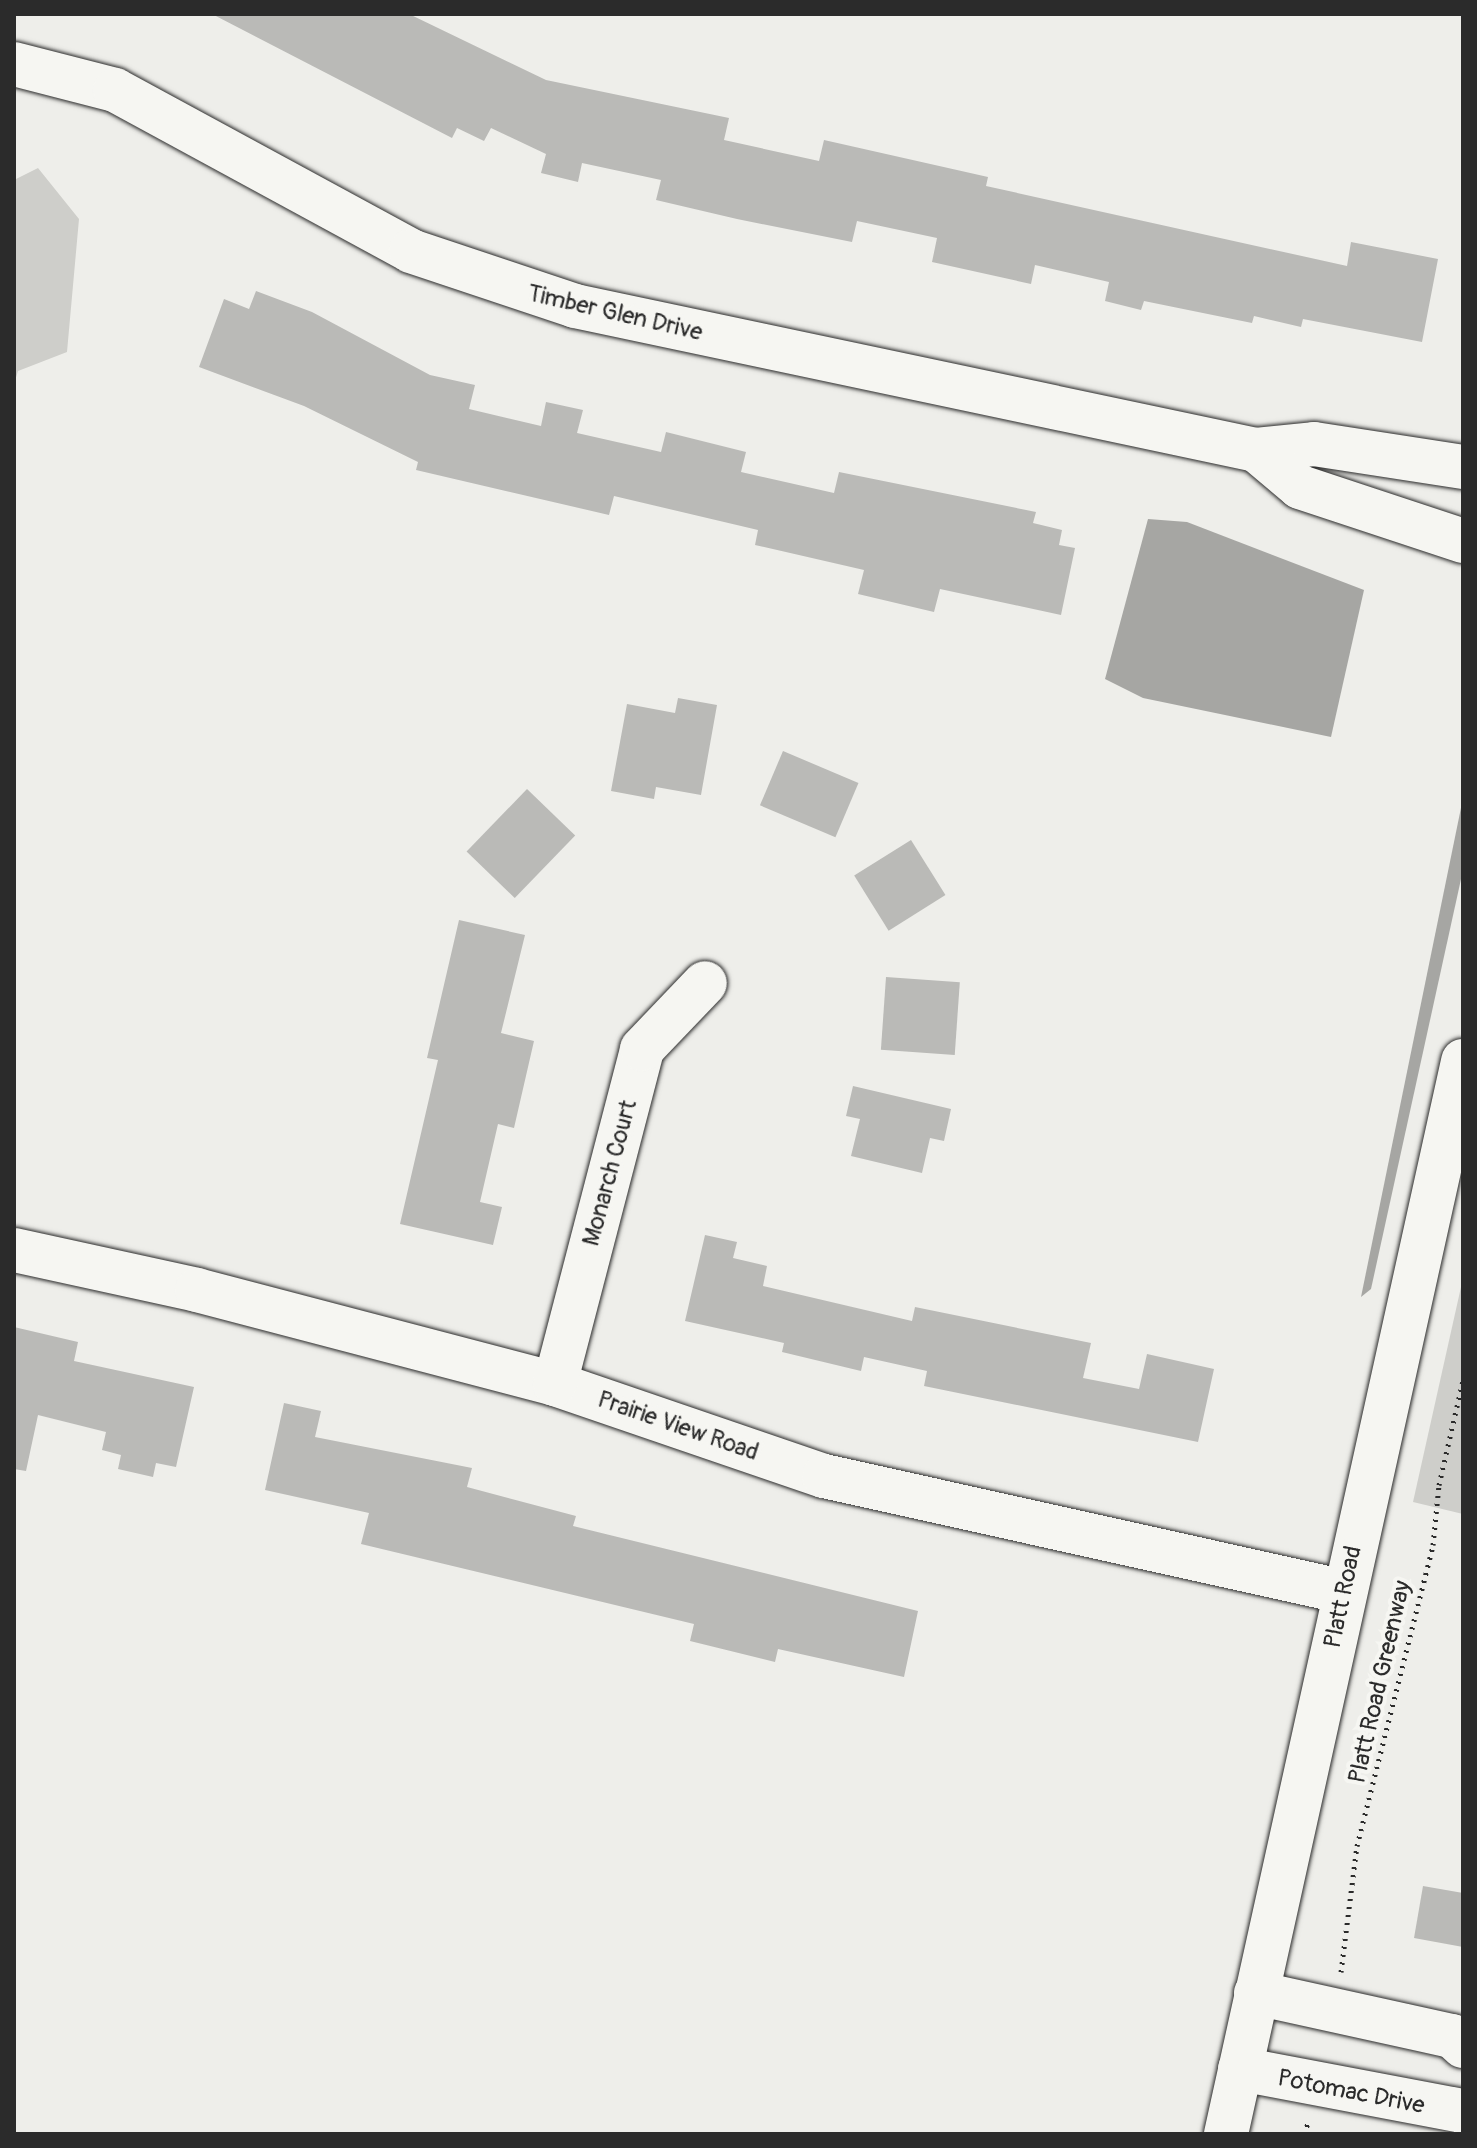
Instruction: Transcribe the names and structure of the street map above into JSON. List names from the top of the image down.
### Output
{
  "streets": {
    "street": [
      "Timber Glen Drive",
      "Monarch Court",
      "Prairie View Road",
      "Platt Road",
      "Potomac Drive"
    ],
    "path": ["Platt Road Greenway"]
  },
  "crossings": [
    ["Monarch Court", "Prairie View Road"],
    ["Prairie View Road", "Platt Road"],
    ["Platt Road", "Potomac Drive"]
  ]
}
